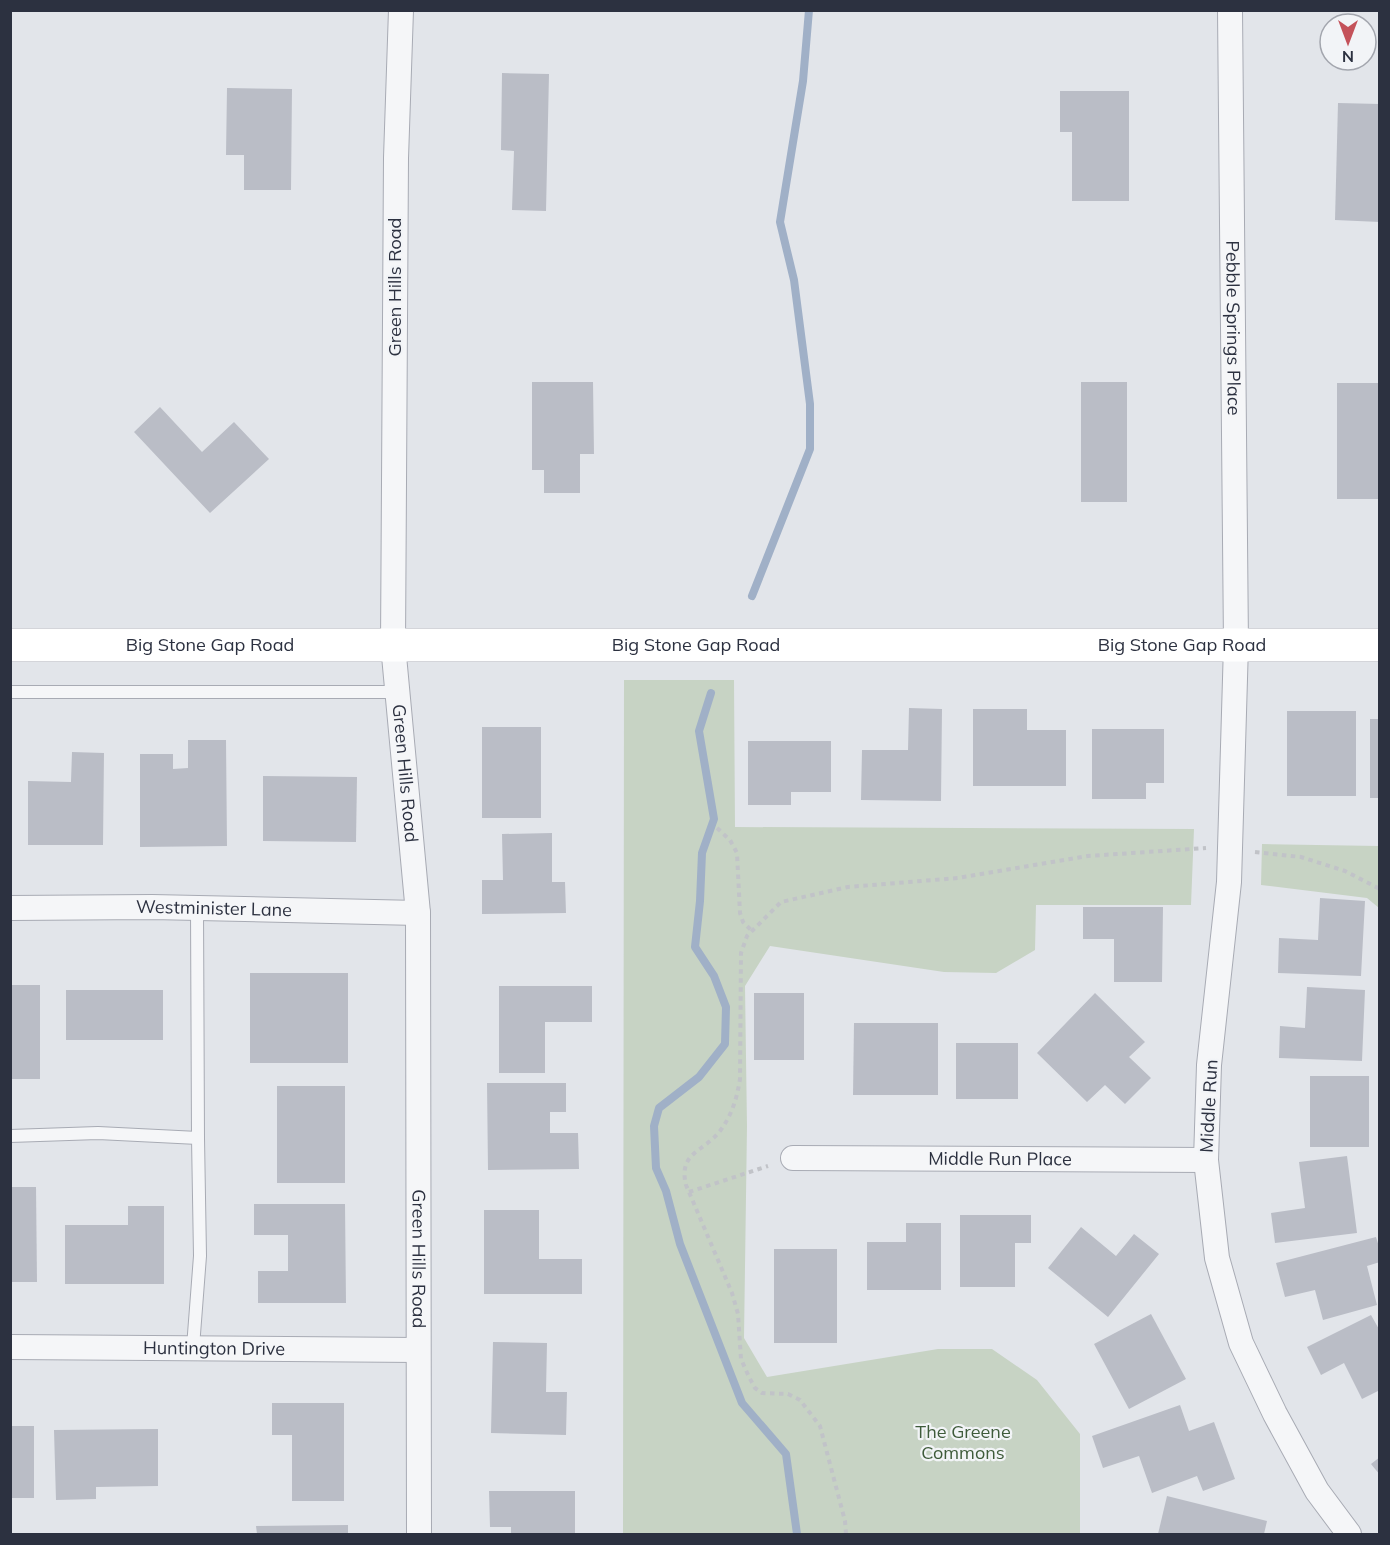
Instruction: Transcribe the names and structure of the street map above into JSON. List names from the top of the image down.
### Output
{
  "streets": {
    "street": [
      "Green Hills Road",
      "Pebble Springs Place",
      "Big Stone Gap Road",
      "Westminister Lane",
      "Middle Run",
      "Middle Run Place",
      "Huntington Drive"
    ]
  },
  "crossings": [
    ["Green Hills Road", "Big Stone Gap Road"],
    ["Green Hills Road", "Westminister Lane"],
    ["Green Hills Road", "Huntington Drive"],
    ["Pebble Springs Place", "Big Stone Gap Road"],
    ["Pebble Springs Place", "Middle Run"],
    ["Big Stone Gap Road", "Middle Run"],
    ["Middle Run", "Middle Run Place"]
  ],
  "parks": ["The Greene Commons"],
  "north": "bottom"
}
